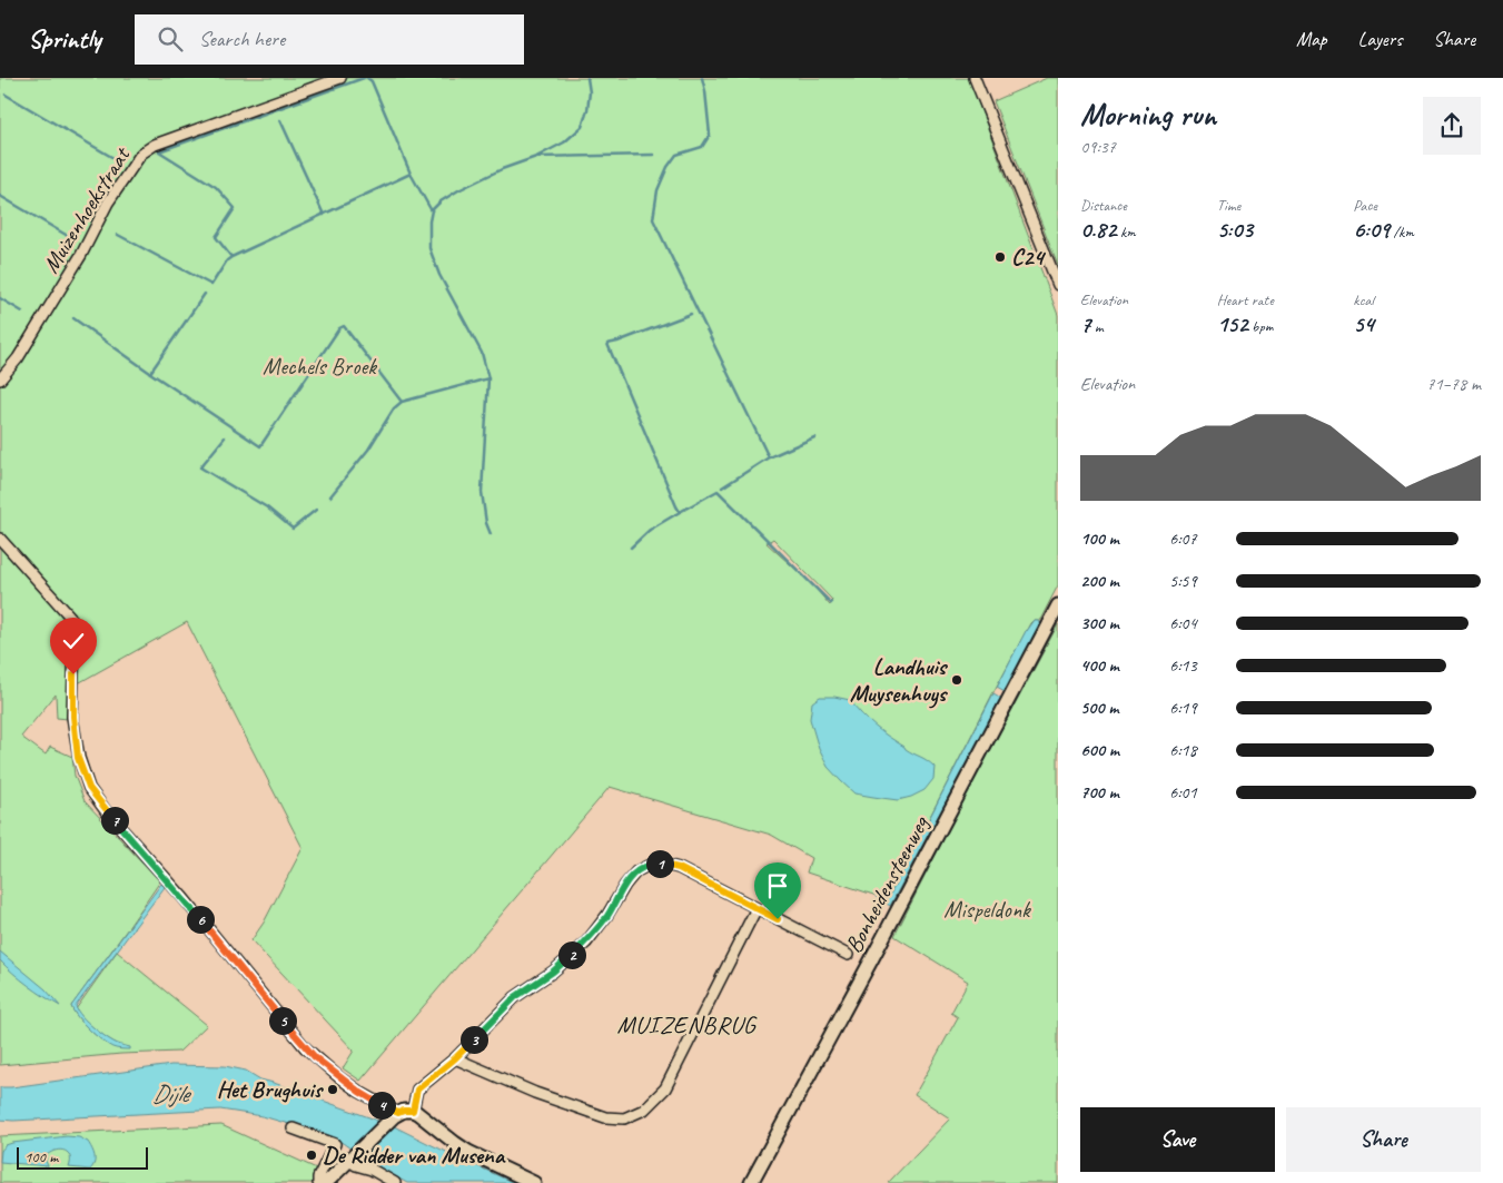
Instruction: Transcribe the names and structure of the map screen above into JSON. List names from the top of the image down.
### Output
{
  "streets": {
    "street": ["Muizenhoekstraat", "Bonheidensteenweg"]
  },
  "districts": ["MUIZENBRUG"],
  "water": ["Dijle"],
  "parks": ["Mechels Broek", "Mispeldonk"],
  "places": [
    "C24",
    "Landhuis Muysenhuys",
    "Het Brughuis",
    "De Ridder van Musena"
  ],
  "scale_bar": "100 m",
  "page": {
    "header": "Sprintly",
    "search": "Search here",
    "nav": ["Map", "Layers", "Share"],
    "heading": ["Morning run", "09:37"],
    "stats": [
      ["Distance", "0.82 km"],
      ["Time", "5:03"],
      ["Pace", "6:09 /km"],
      ["Elevation", "7 m"],
      ["Heart rate", "152 bpm"],
      ["kcal", "54"]
    ],
    "chart": ["Elevation", "71–78 m"],
    "list": [
      {
        "name": "100 m",
        "note": "6:07"
      },
      {
        "name": "200 m",
        "note": "5:59"
      },
      {
        "name": "300 m",
        "note": "6:04"
      },
      {
        "name": "400 m",
        "note": "6:13"
      },
      {
        "name": "500 m",
        "note": "6:19"
      },
      {
        "name": "600 m",
        "note": "6:18"
      },
      {
        "name": "700 m",
        "note": "6:01"
      }
    ],
    "pins": [
      "7",
      "1",
      "6",
      "2",
      "5",
      "3",
      "4"
    ],
    "buttons": ["Save", "Share"],
    "scale": "100 m"
  }
}
